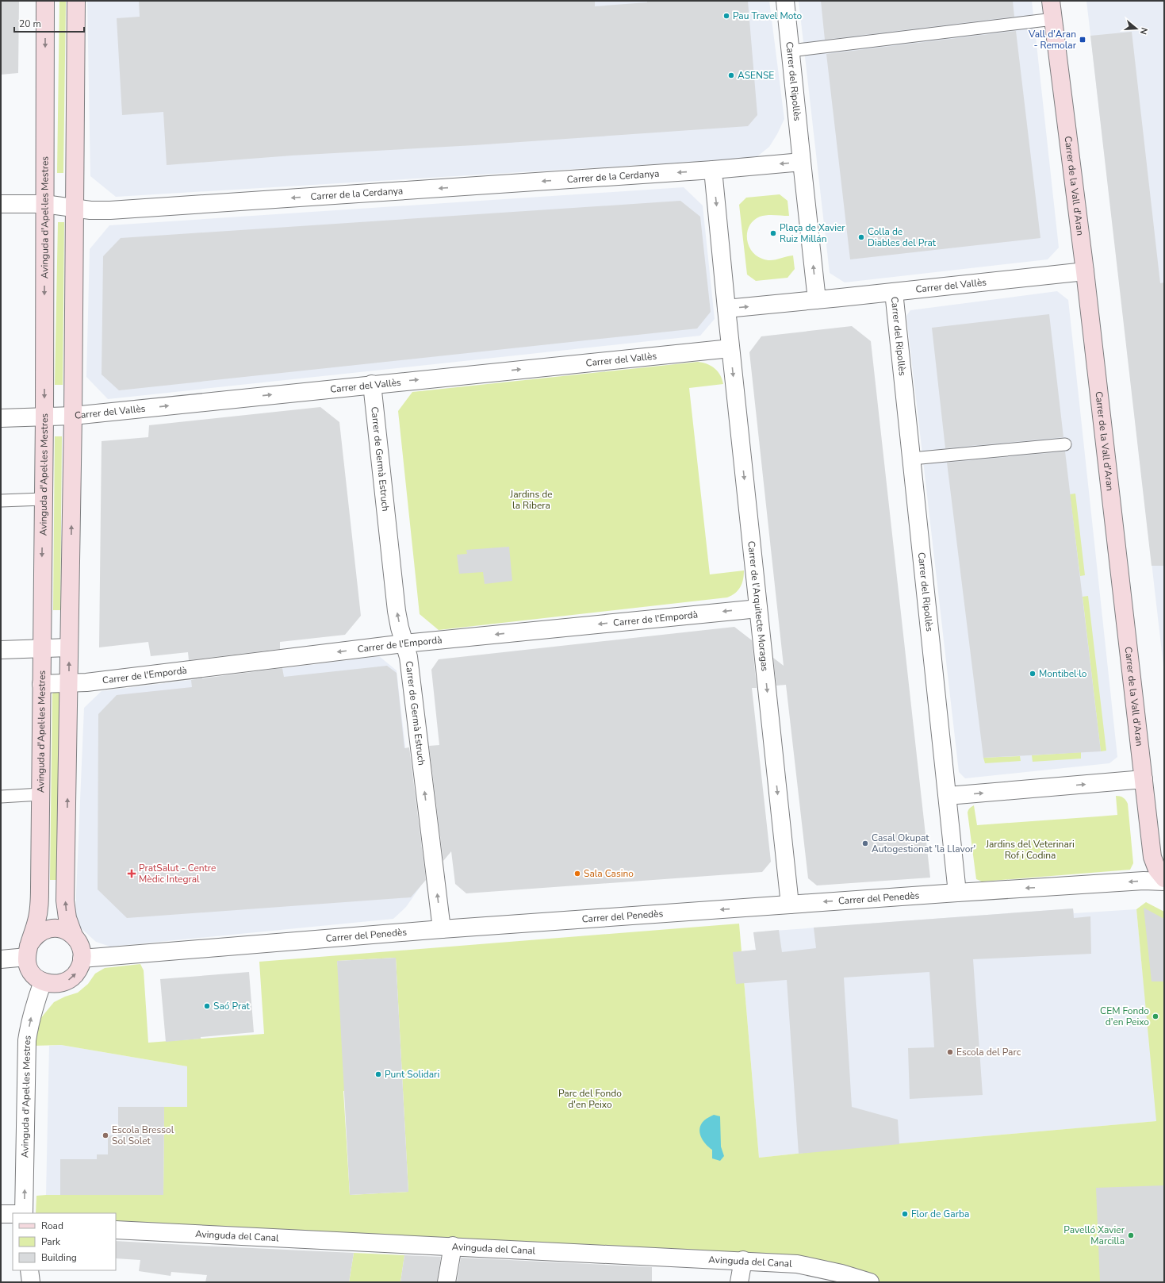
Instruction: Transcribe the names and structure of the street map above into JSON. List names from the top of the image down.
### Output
{
  "streets": {
    "street": [
      "Carrer del Ripollès",
      "Carrer de la Cerdanya",
      "Carrer de la Vall d'Aran",
      "Avinguda d'Apel·les Mestres",
      "Carrer del Vallès",
      "Carrer de Germà Estruch",
      "Carrer de l'Arquitecte Moragas",
      "Carrer de l'Empordà",
      "Carrer del Penedès",
      "Avinguda del Canal"
    ]
  },
  "crossings": [
    ["Carrer del Ripollès", "Carrer del Vallès"],
    ["Carrer del Ripollès", "Carrer del Penedès"],
    ["Carrer de la Cerdanya", "Avinguda d'Apel·les Mestres"],
    ["Carrer de la Vall d'Aran", "Carrer del Vallès"],
    ["Avinguda d'Apel·les Mestres", "Carrer del Vallès"],
    ["Avinguda d'Apel·les Mestres", "Carrer de l'Empordà"],
    ["Avinguda d'Apel·les Mestres", "Carrer del Penedès"],
    ["Carrer del Vallès", "Carrer de Germà Estruch"],
    ["Carrer del Vallès", "Carrer de l'Arquitecte Moragas"],
    ["Carrer de Germà Estruch", "Carrer de l'Empordà"],
    ["Carrer de Germà Estruch", "Carrer del Penedès"],
    ["Carrer de l'Arquitecte Moragas", "Carrer de l'Empordà"],
    ["Carrer de l'Arquitecte Moragas", "Carrer del Penedès"]
  ],
  "one_way": [
    "Carrer de la Cerdanya",
    "Carrer del Vallès",
    "Carrer de Germà Estruch",
    "Carrer de l'Arquitecte Moragas",
    "Carrer de l'Empordà",
    "Carrer del Penedès"
  ],
  "parks": ["Jardins de la Ribera", "Jardins del Veterinari Rof i Codina", "Parc del Fondo d'en Peixo"],
  "places": {
    "other": [
      "Pau Travel Moto",
      "ASENSE",
      "Plaça de Xavier Ruiz Millán",
      "Colla de Diables del Prat",
      "Montibel·lo",
      "Casal Okupat Autogestionat 'la Llavor'",
      "Sala Casino",
      "Saó Prat",
      "CEM Fondo d'en Peixo",
      "Escola del Parc",
      "Punt Solidari",
      "Escola Bressol Sol Solet",
      "Flor de Garba",
      "Pavelló Xavier Marcilla"
    ],
    "transit": ["Vall d'Aran - Remolar"],
    "health": ["PratSalut - Centre Mèdic Integral"]
  },
  "legend": ["Road", "Park", "Building"],
  "scale_bar": "20 m",
  "north": "right"
}
